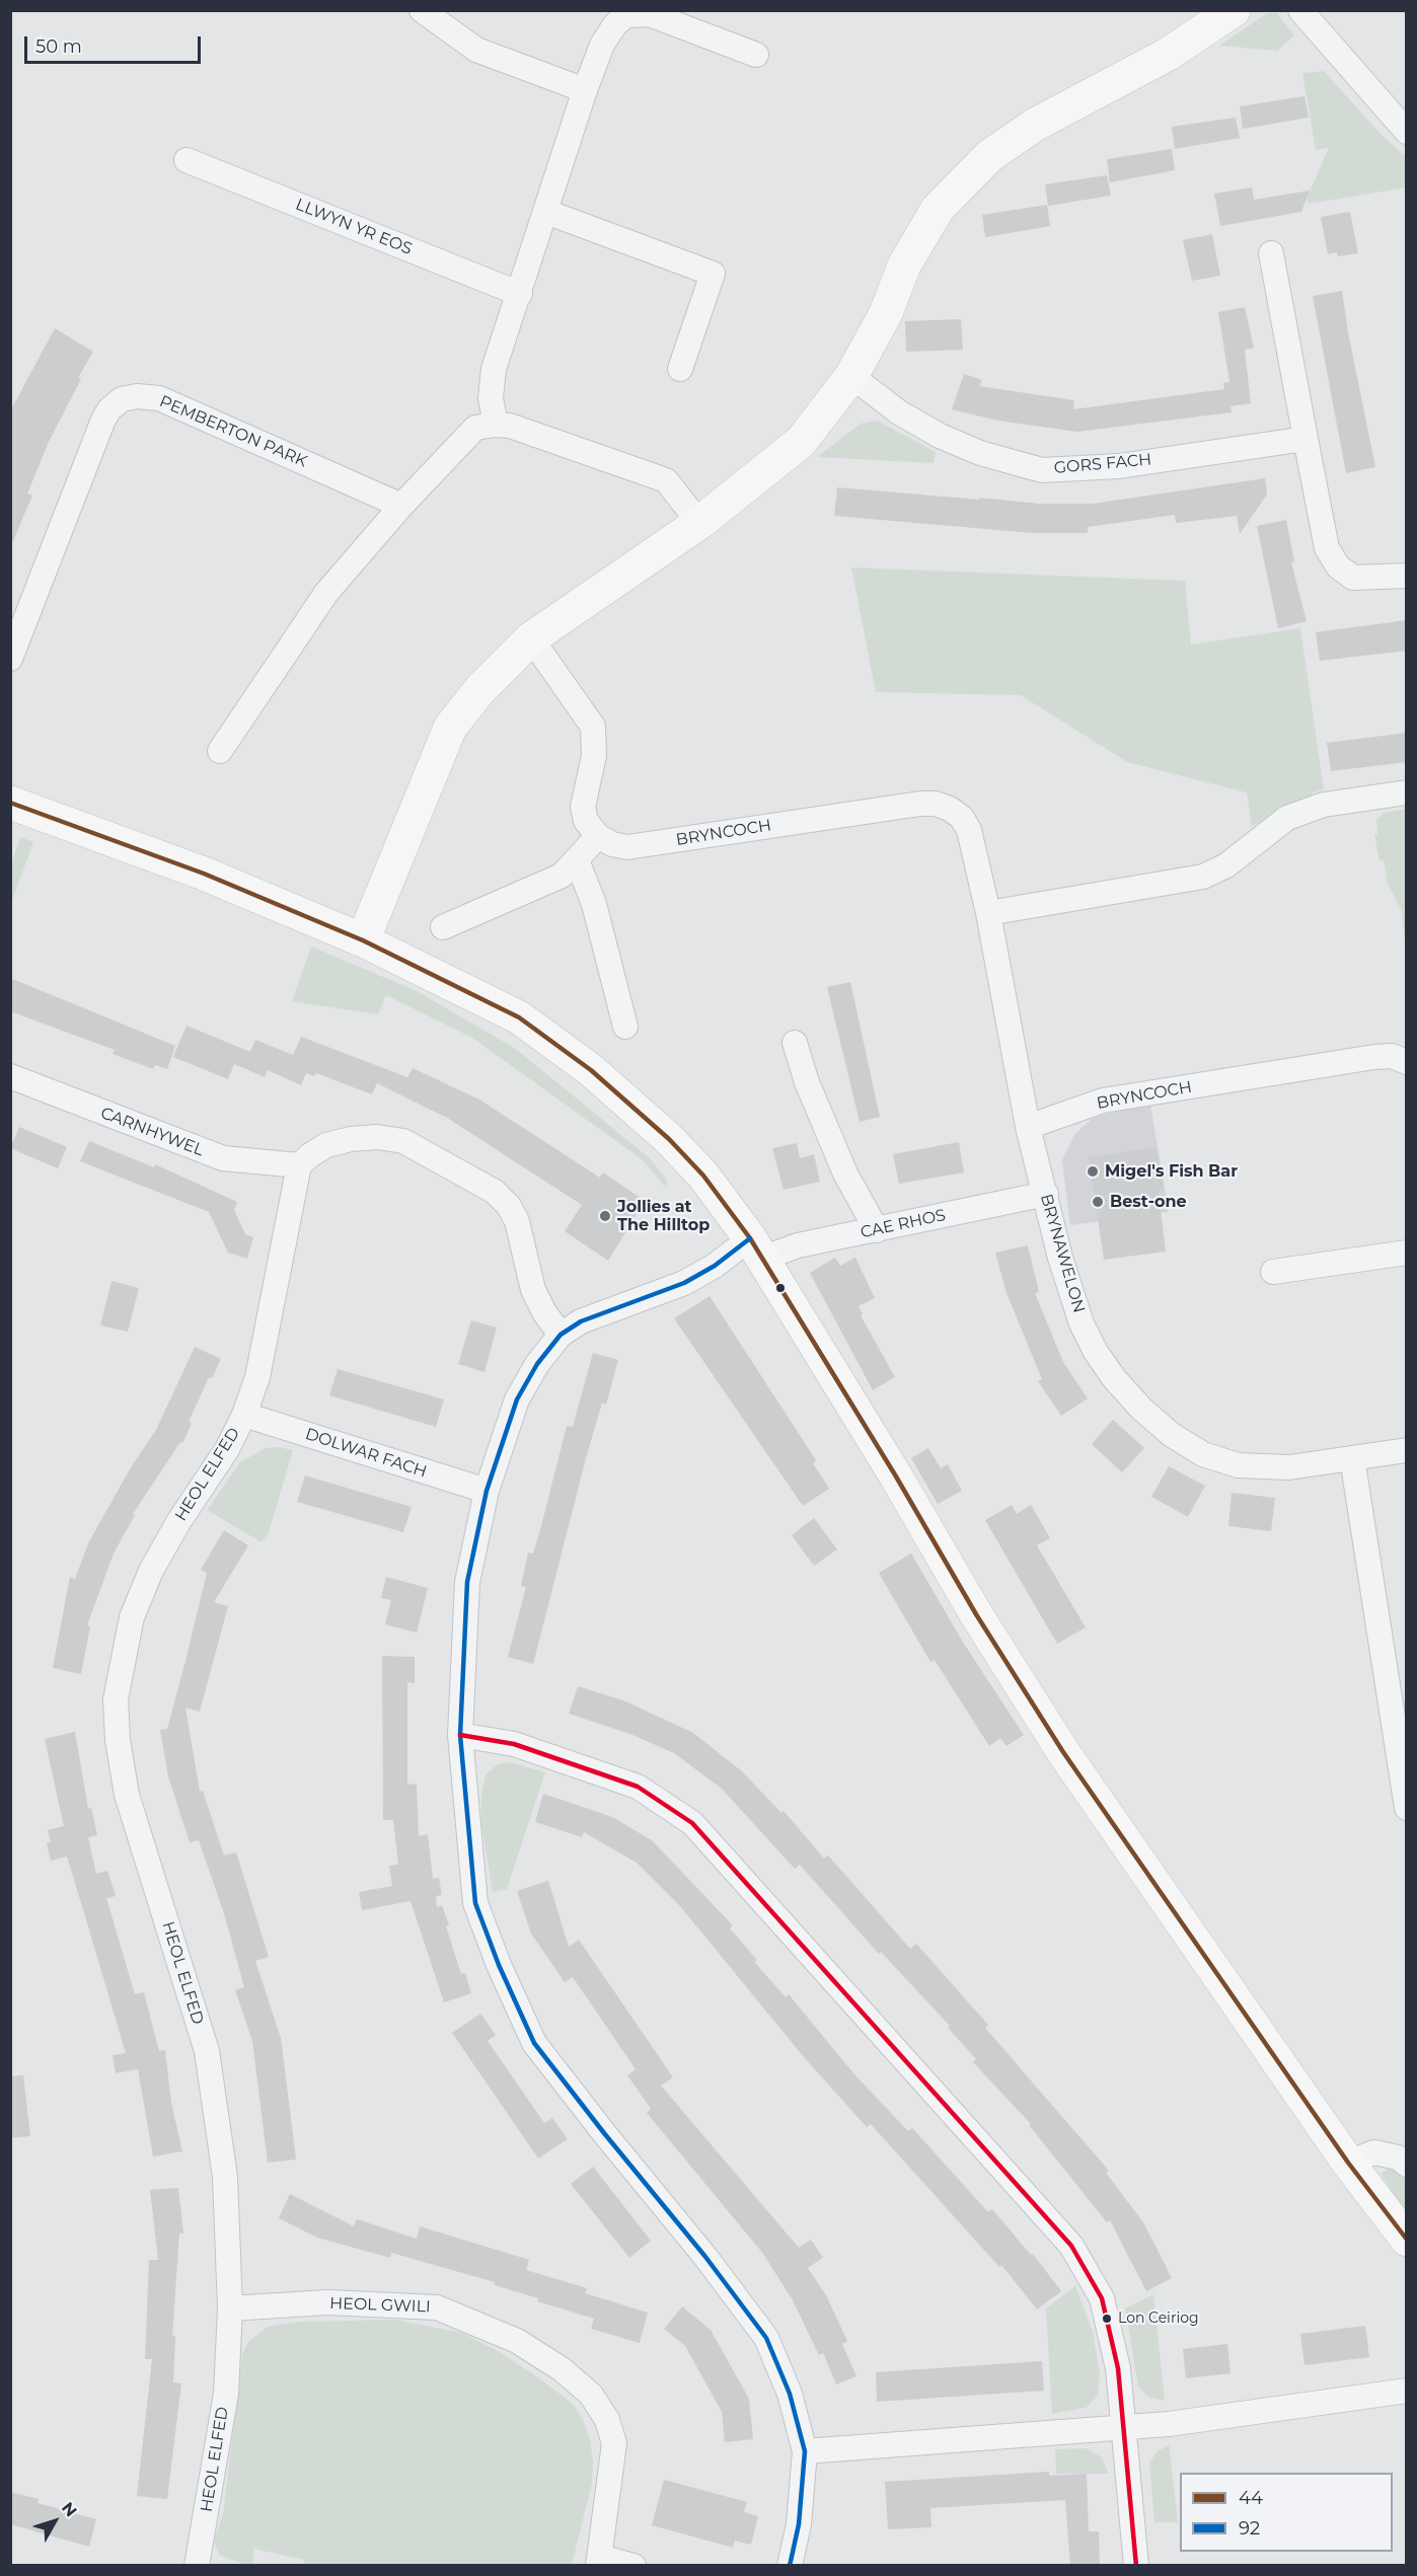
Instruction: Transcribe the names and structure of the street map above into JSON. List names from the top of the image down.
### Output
{
  "streets": {
    "street": [
      "LLWYN YR EOS",
      "PEMBERTON PARK",
      "GORS FACH",
      "BRYNCOCH",
      "CARNHYWEL",
      "CAE RHOS",
      "BRYNAWELON",
      "DOLWAR FACH",
      "HEOL ELFED",
      "HEOL GWILI"
    ]
  },
  "crossings": [
    ["BRYNCOCH", "BRYNAWELON"],
    ["CAE RHOS", "BRYNAWELON"],
    ["DOLWAR FACH", "HEOL ELFED"],
    ["HEOL ELFED", "HEOL GWILI"]
  ],
  "places": [
    "Migel's Fish Bar",
    "Best-one",
    "Jollies at The Hilltop",
    "Lon Ceiriog"
  ],
  "lines": ["transit line 44", "transit line 92"],
  "legend": ["44", "92"],
  "scale_bar": "50 m",
  "north": "top right"
}
